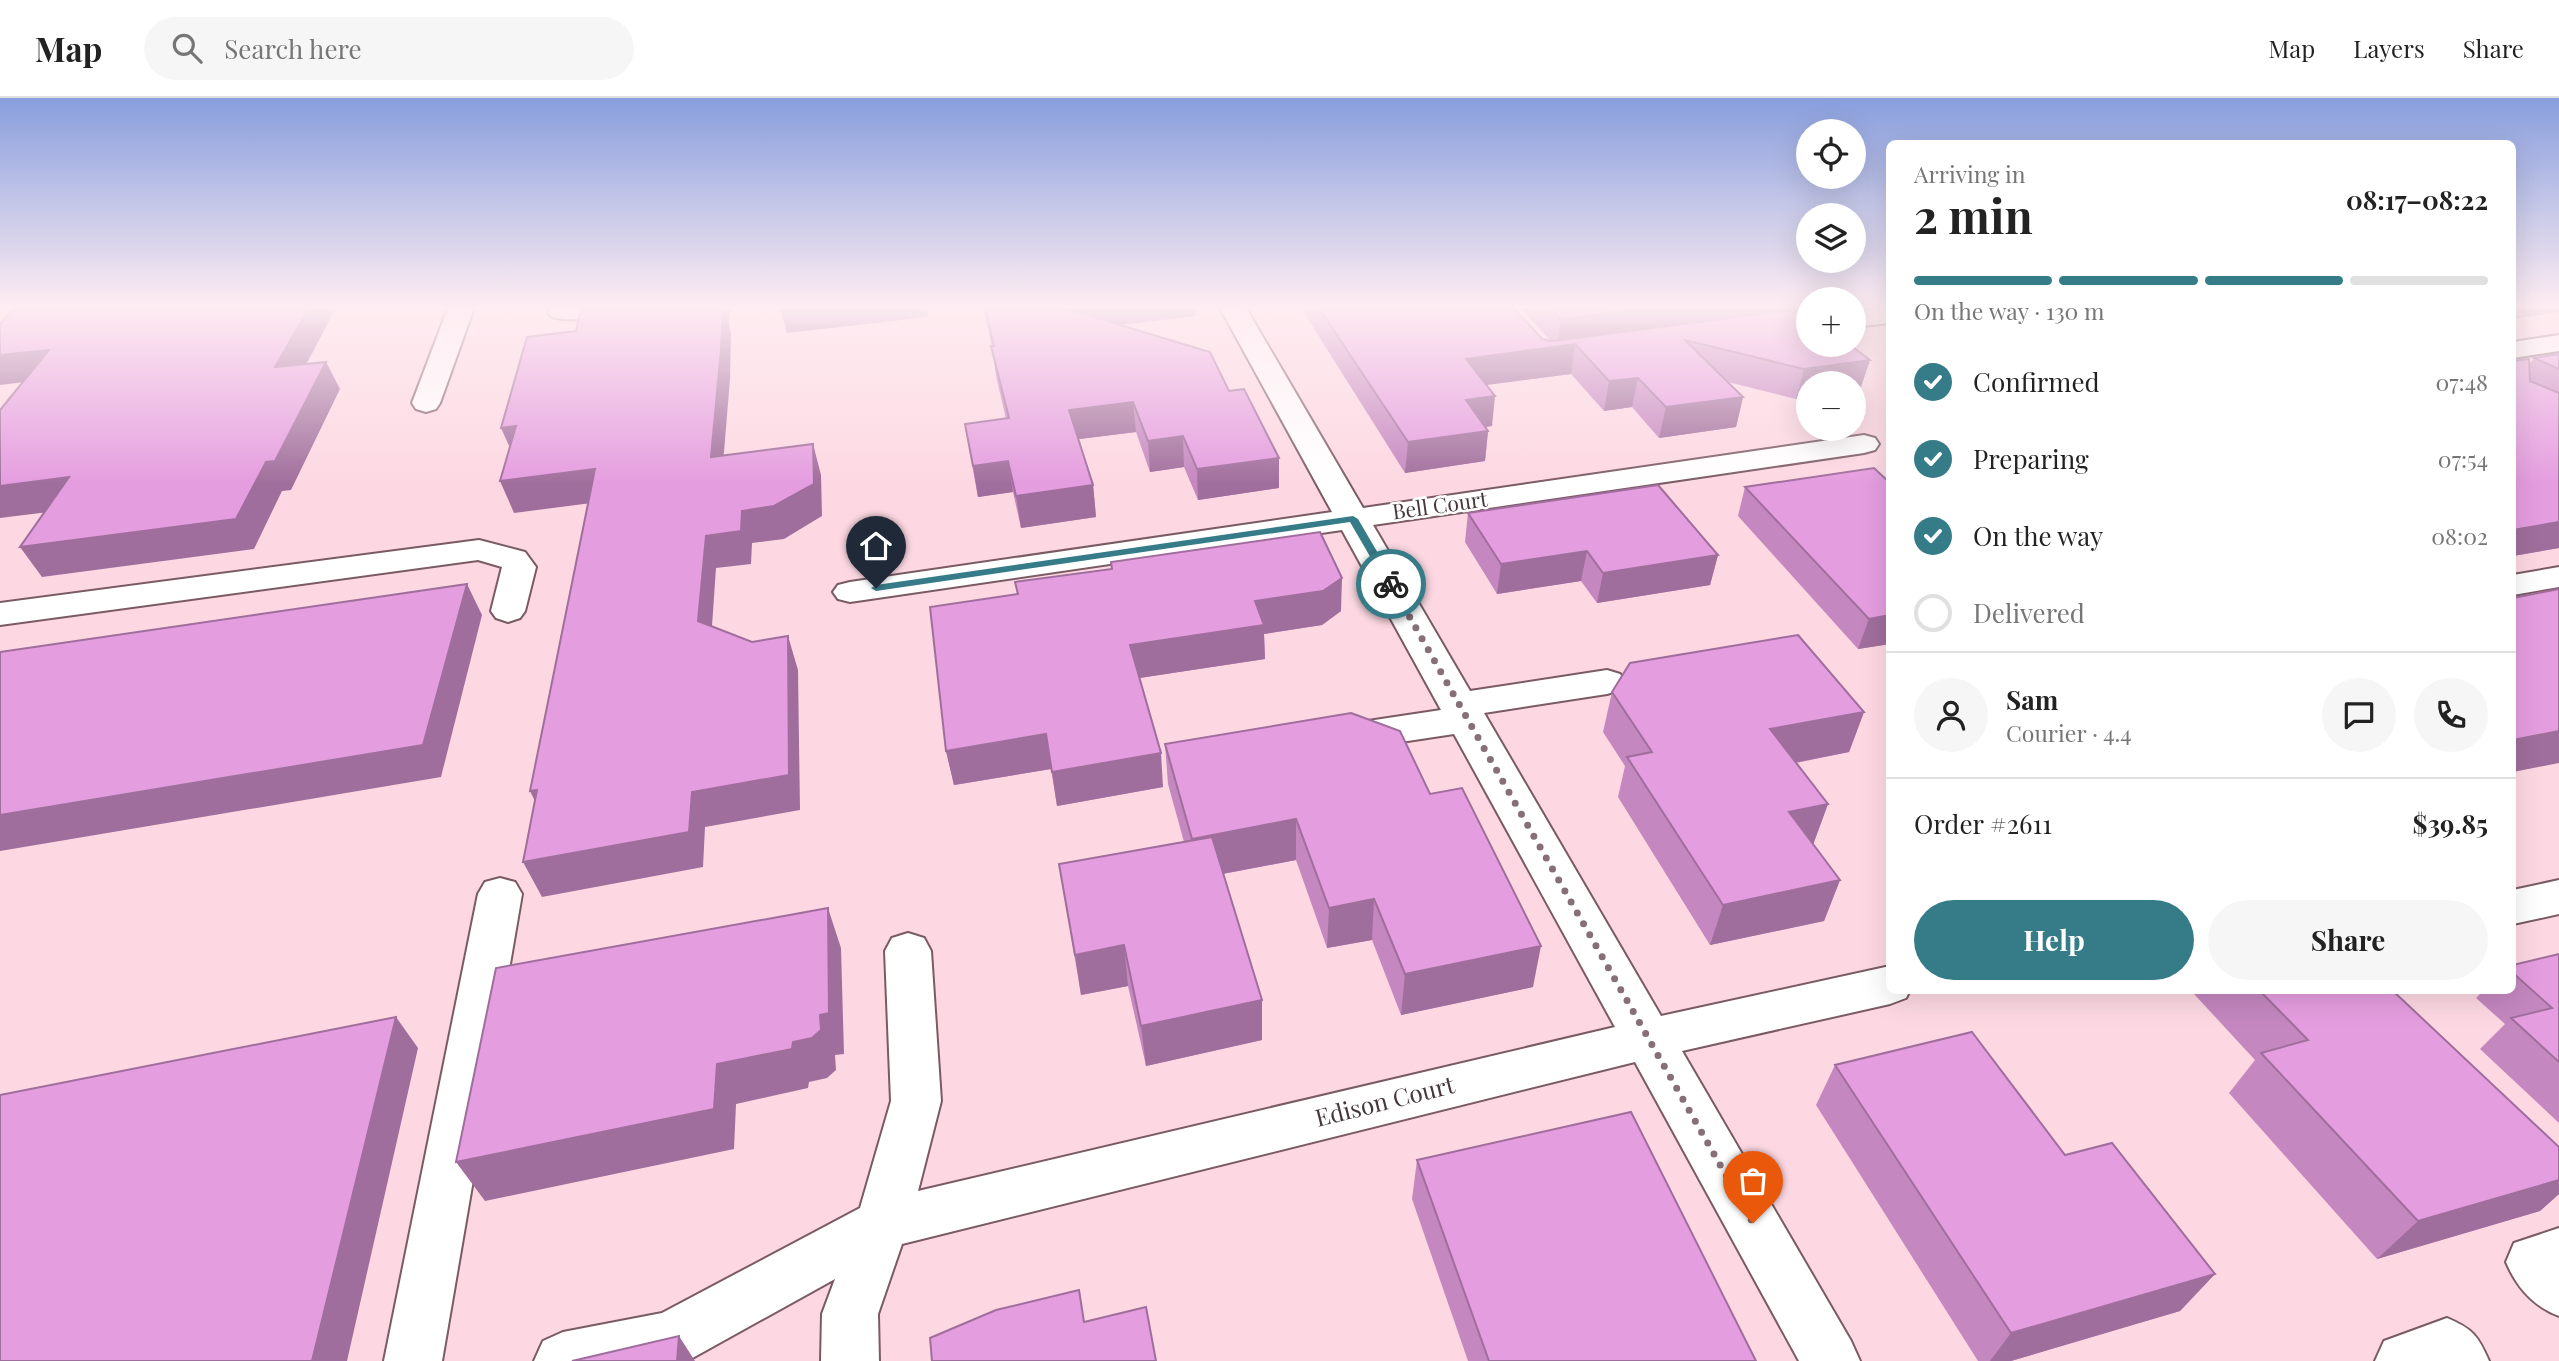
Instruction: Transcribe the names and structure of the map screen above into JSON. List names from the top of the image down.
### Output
{
  "streets": {
    "street": ["Bell Court", "Edison Court"]
  },
  "page": {
    "header": "Map",
    "search": "Search here",
    "nav": ["Map", "Layers", "Share"],
    "map_buttons": ["+", "−"],
    "heading": ["2 min", "Arriving in", "08:17–08:22"],
    "panel": [
      "Sam",
      "Courier · 4.4",
      "Order #2611",
      "$39.85"
    ],
    "bar": "On the way · 130 m",
    "list": [
      ["Confirmed", "07:48"],
      ["Preparing", "07:54"],
      ["On the way", "08:02"],
      "Delivered"
    ],
    "buttons": ["Help", "Share"]
  }
}
